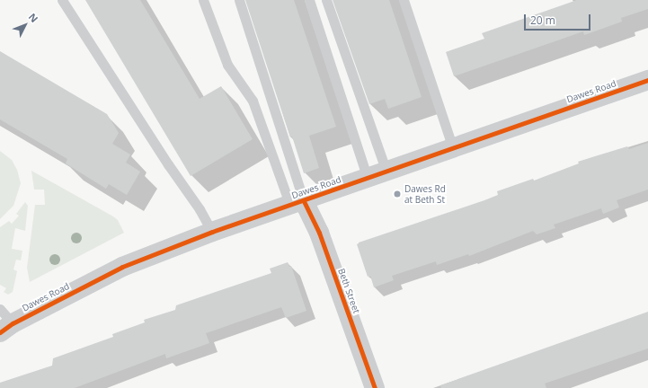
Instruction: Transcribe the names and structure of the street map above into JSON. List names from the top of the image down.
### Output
{
  "streets": {
    "street": ["Dawes Road", "Beth Street"]
  },
  "crossings": [
    ["Dawes Road", "Beth Street"]
  ],
  "places": ["Dawes Rd at Beth St"],
  "scale_bar": "20 m",
  "north": "top right"
}
